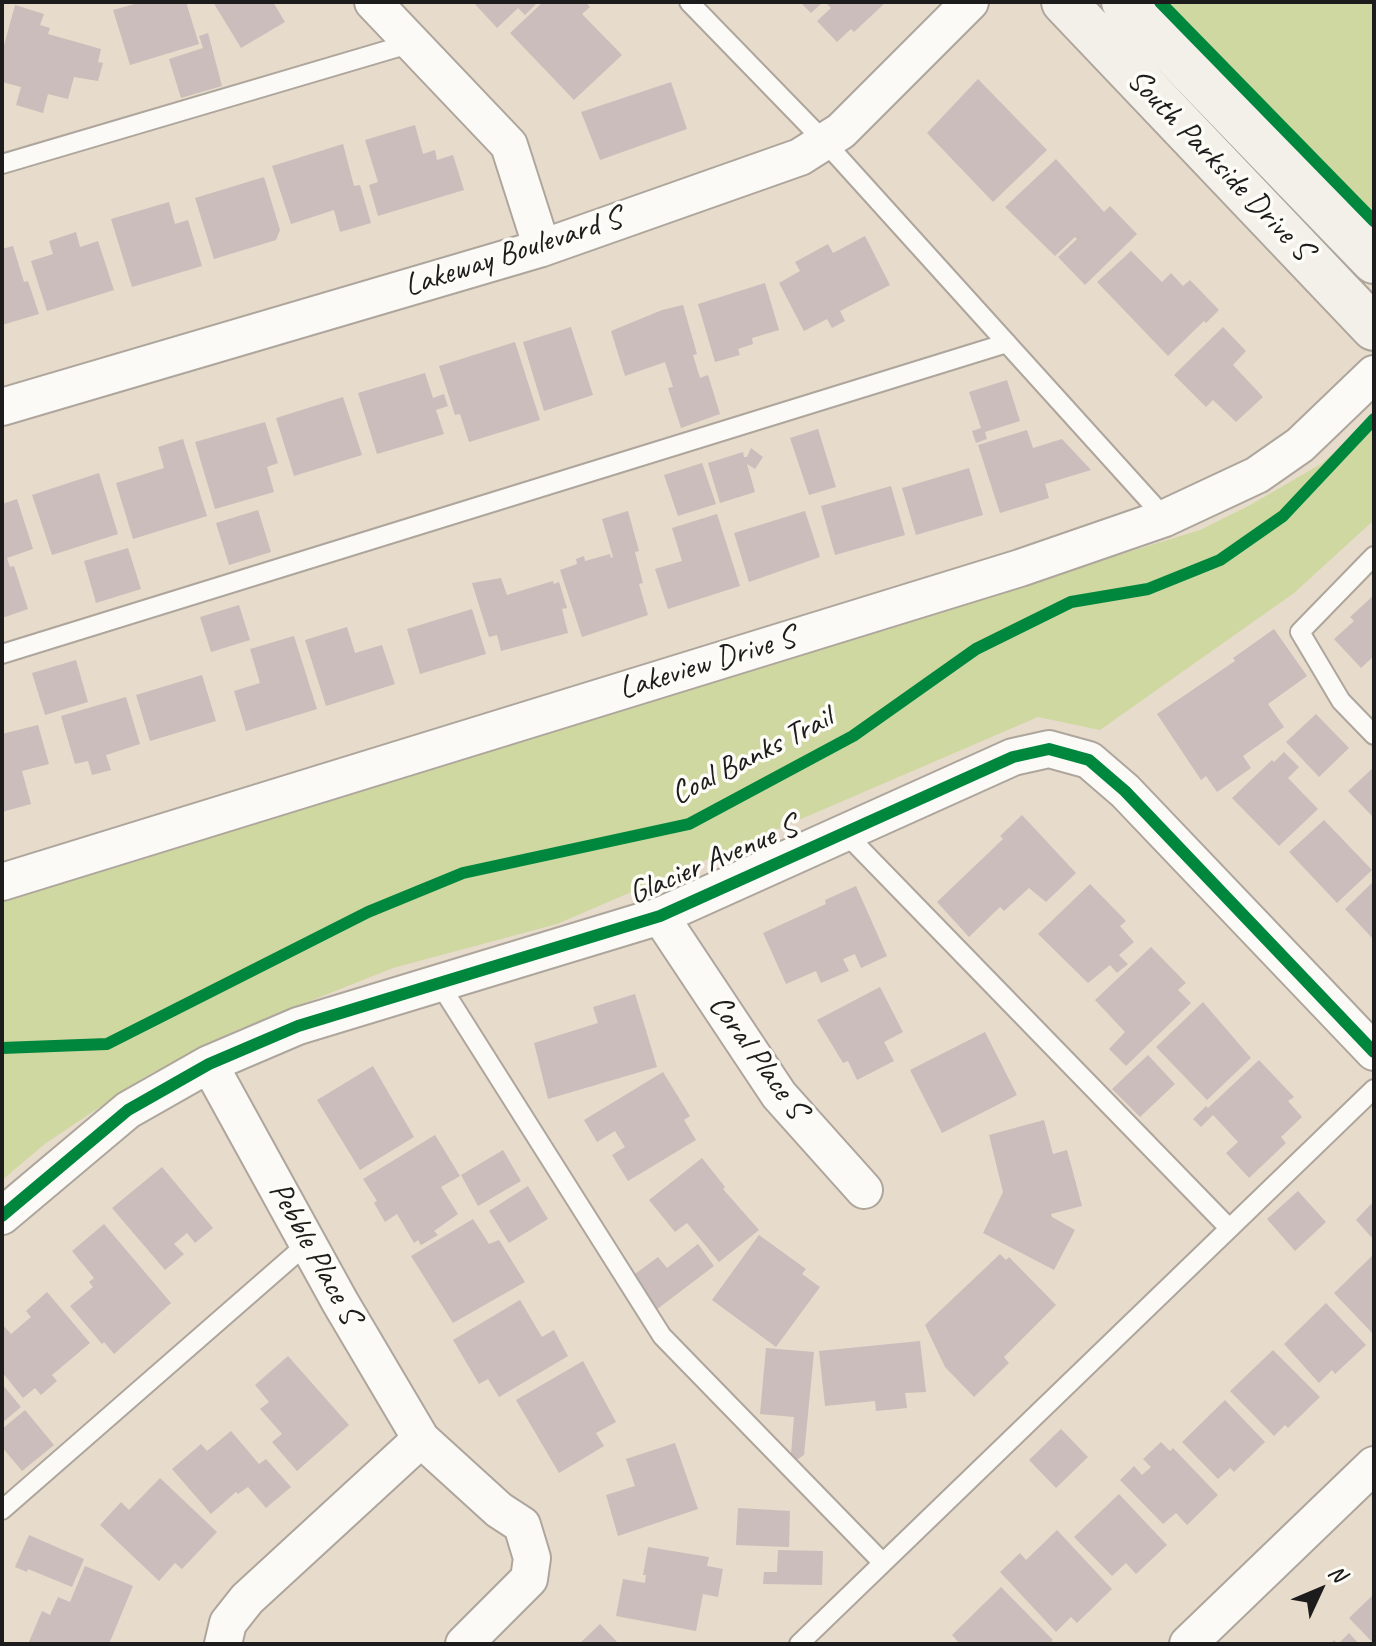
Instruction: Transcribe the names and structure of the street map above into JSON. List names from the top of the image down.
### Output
{
  "streets": {
    "main road": ["South Parkside Drive S"],
    "street": [
      "Lakeway Boulevard S",
      "Lakeview Drive S",
      "Glacier Avenue S",
      "Coral Place S",
      "Pebble Place S"
    ],
    "cycle path": ["Coal Banks Trail"]
  },
  "crossings": [
    ["Glacier Avenue S", "Coral Place S"],
    ["Glacier Avenue S", "Pebble Place S"]
  ],
  "north": "top right"
}
